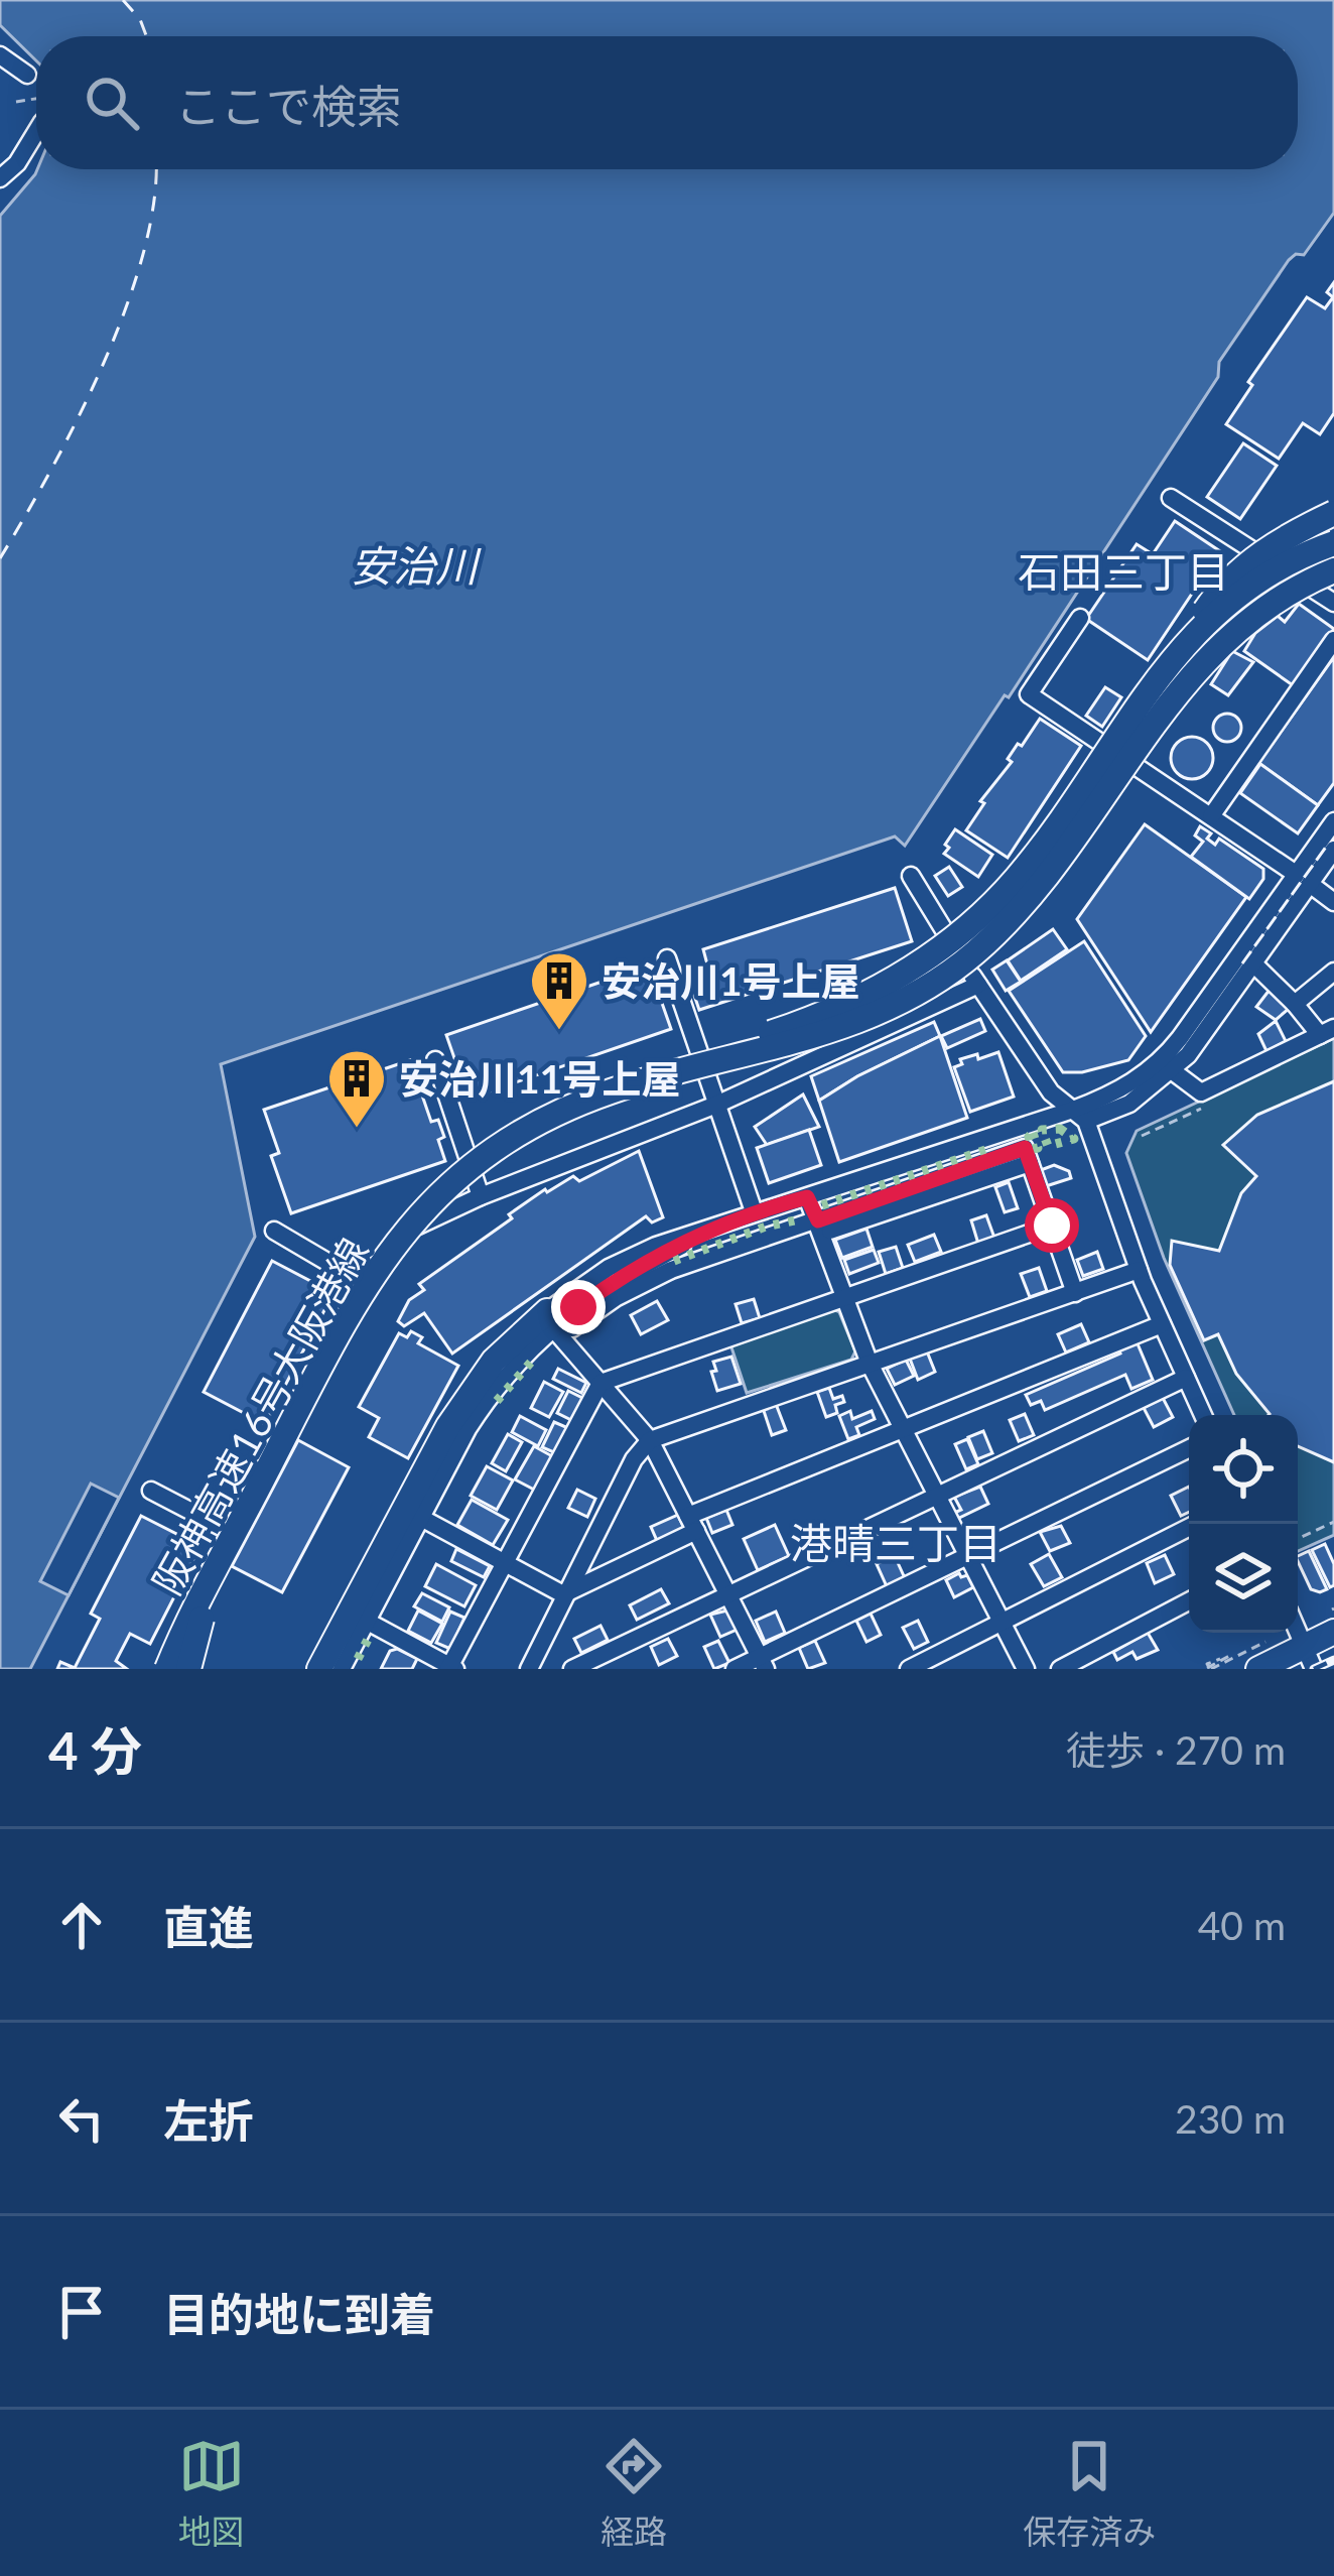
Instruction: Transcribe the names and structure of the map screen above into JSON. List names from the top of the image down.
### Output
{
  "streets": {
    "highway": ["阪神高速16号大阪港線"]
  },
  "districts": ["石田三丁目", "港晴三丁目"],
  "water": ["安治川"],
  "places": {
    "building": ["安治川1号上屋", "安治川11号上屋"]
  },
  "page": {
    "search": "ここで検索",
    "heading": ["4 分", "徒歩 · 270 m"],
    "list": [
      ["直進", "40 m"],
      ["左折", "230 m"],
      "目的地に到着"
    ],
    "nav": ["地図", "経路", "保存済み"]
  }
}
